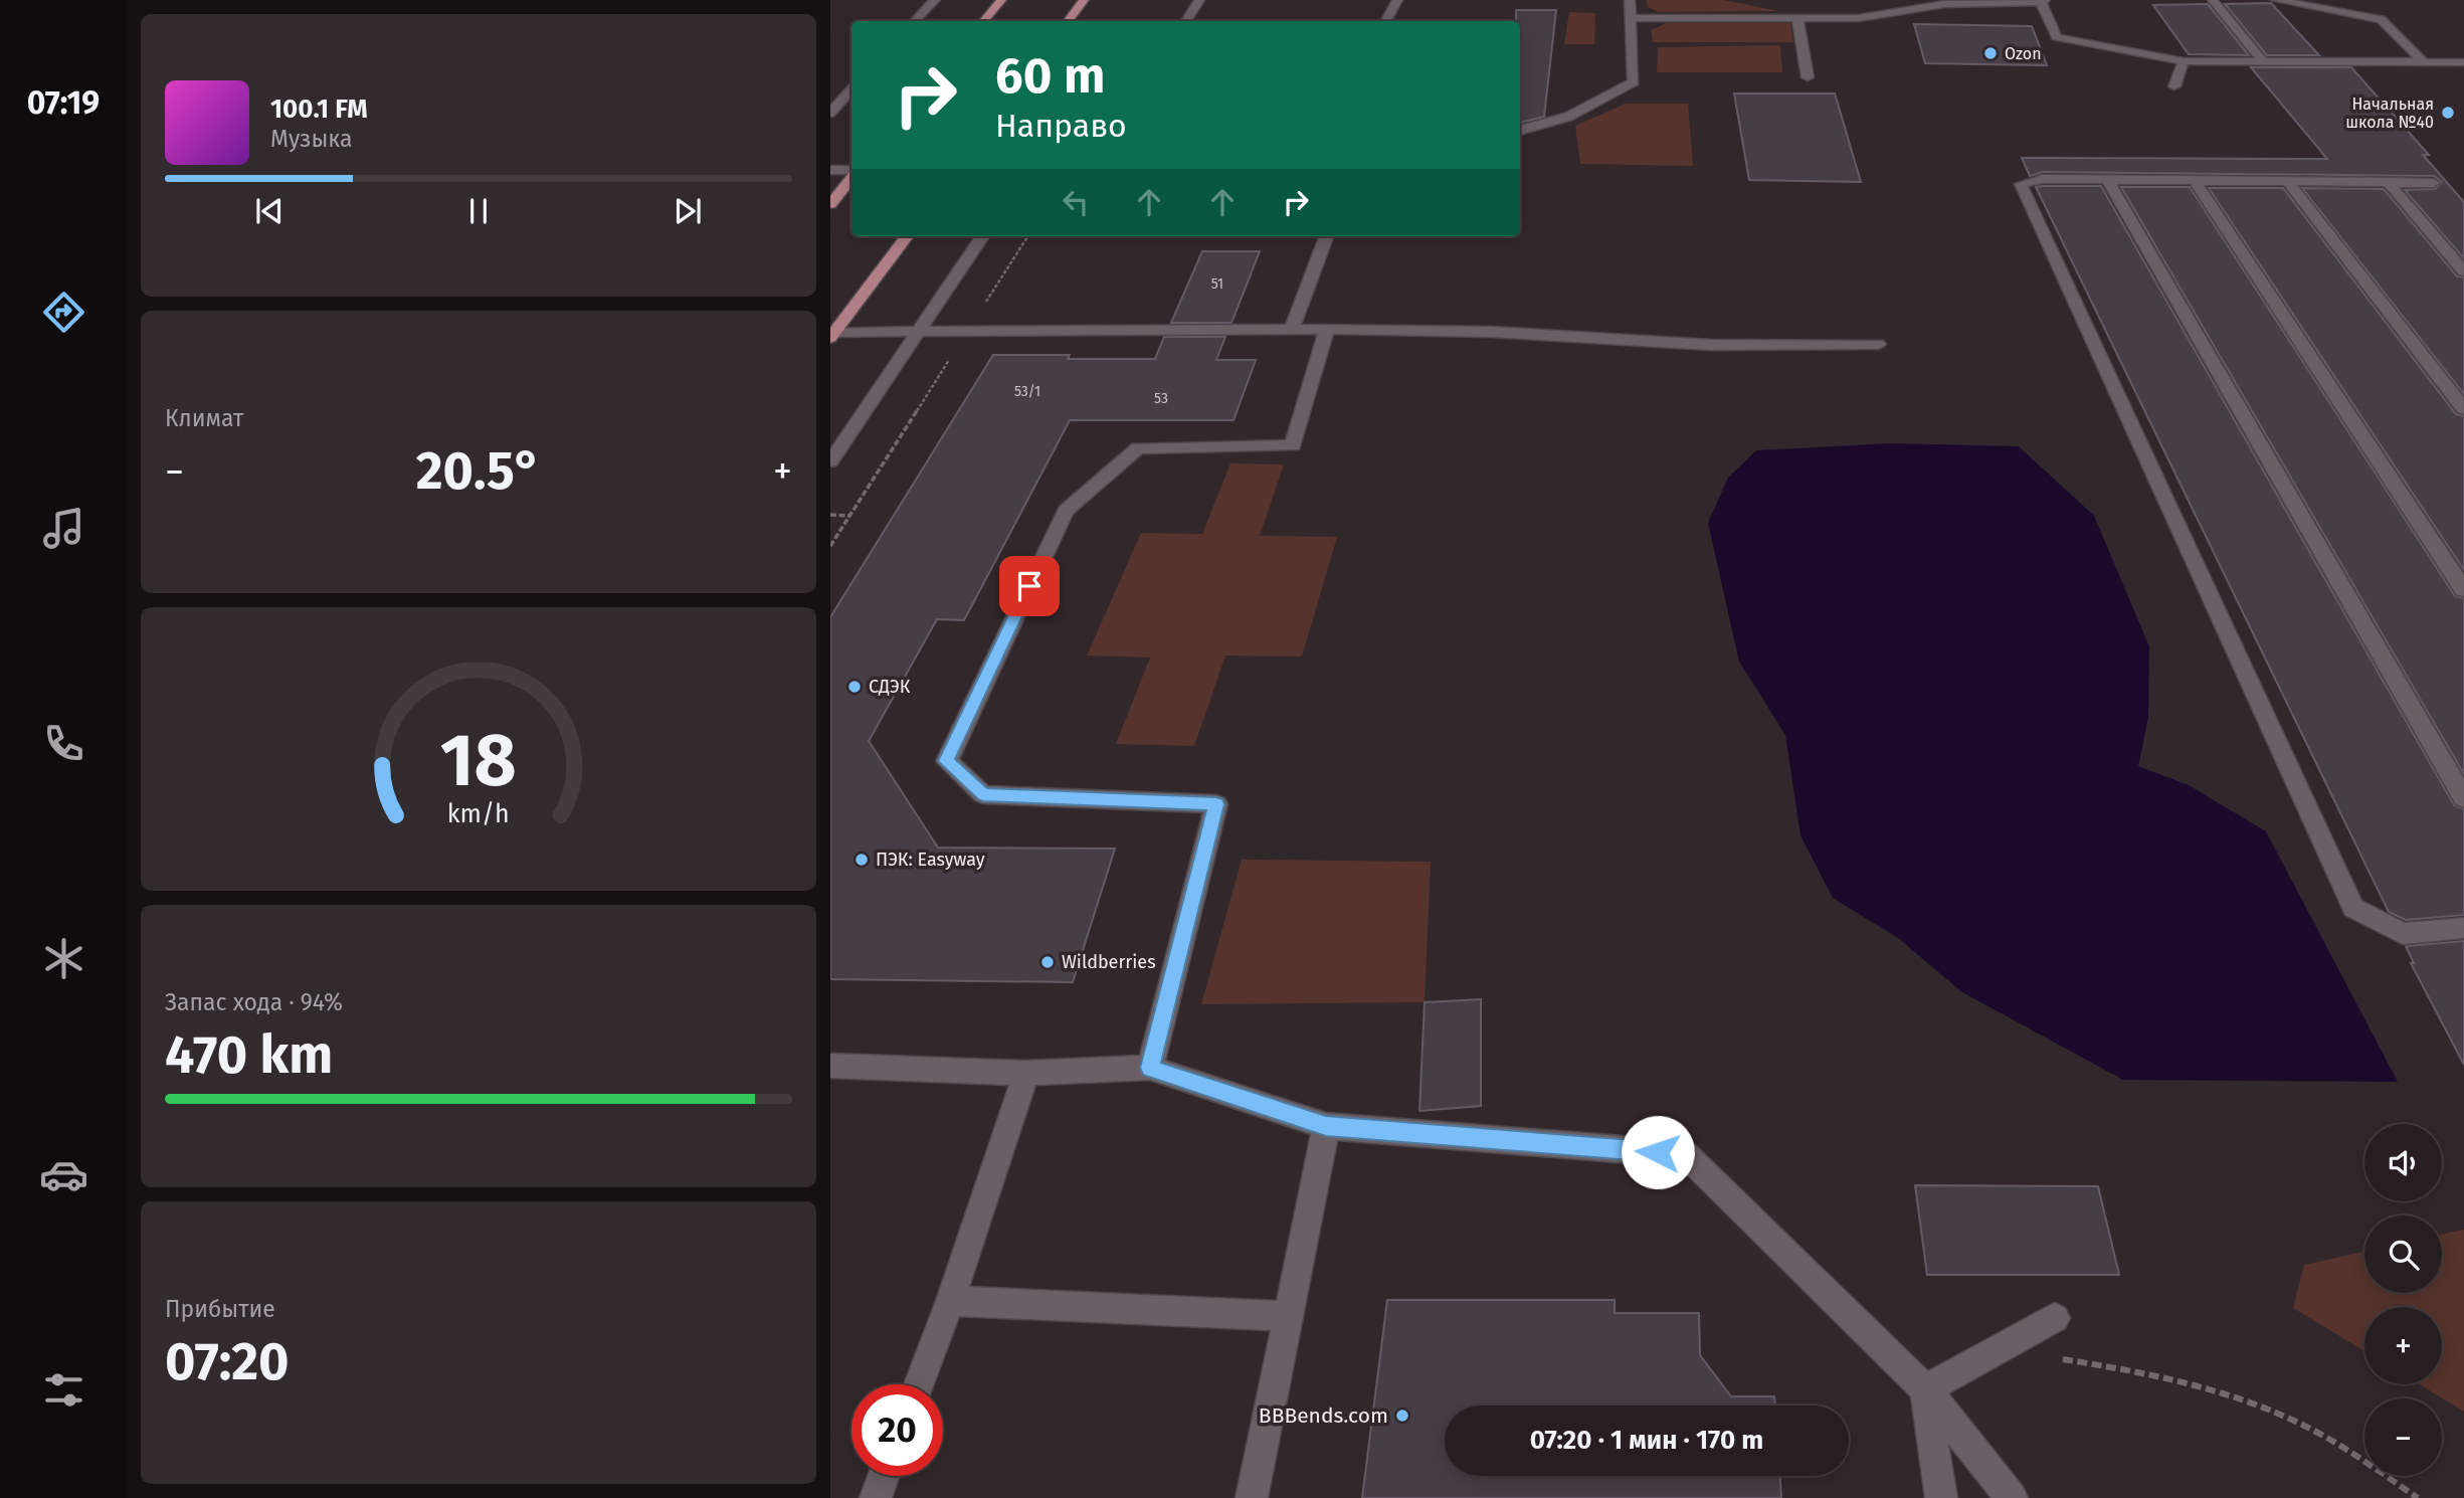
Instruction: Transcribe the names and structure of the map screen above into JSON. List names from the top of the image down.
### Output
{
  "places": [
    "Ozon",
    "Начальная школа №40",
    "СДЭК",
    "ПЭК: Easyway",
    "Wildberries",
    "BBBends.com"
  ],
  "house_numbers": ["51", "53/1", "53"],
  "page": {
    "tabs": "07:19",
    "turn": ["60 m", "Направо"],
    "song": ["100.1 FM", "Музыка"],
    "tile": [
      "Климат",
      ["Запас хода · 94%", "470 km"],
      ["Прибытие", "07:20"]
    ],
    "heat": ["−", "20.5°", "+"],
    "map_buttons": ["+", "−"],
    "limit": "20",
    "trip": "07:20 · 1 мин · 170 m",
    "gauge": ["18", "km/h"]
  }
}
